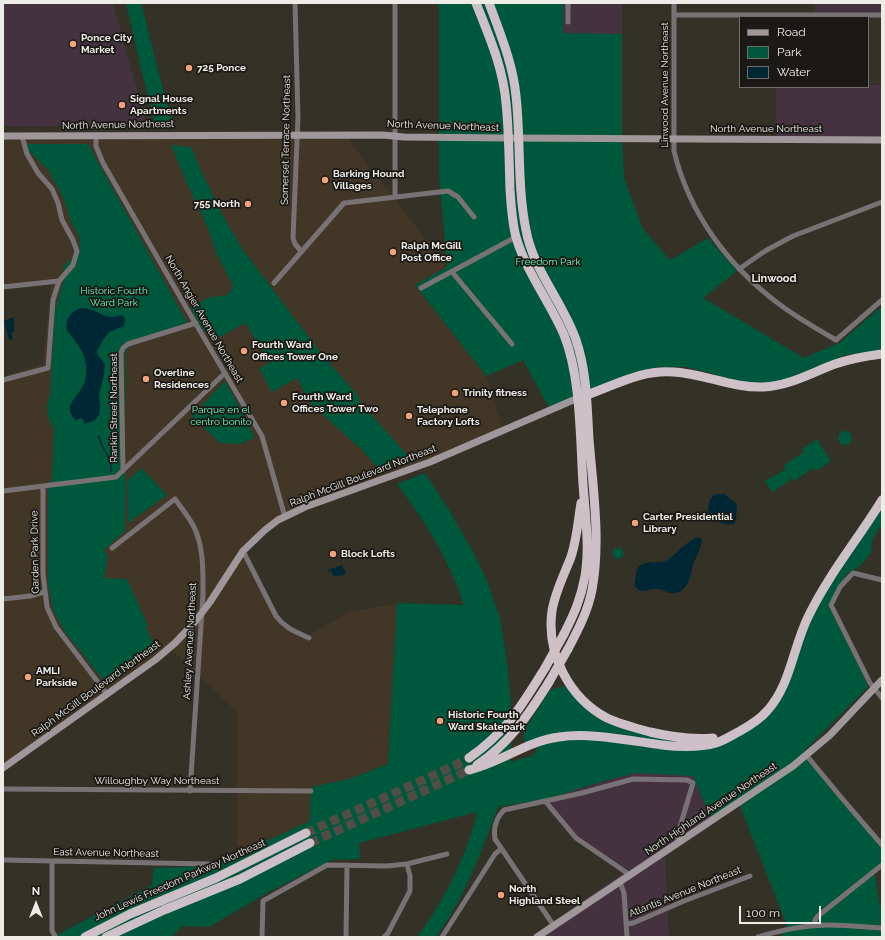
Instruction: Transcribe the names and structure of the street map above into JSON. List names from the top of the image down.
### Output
{
  "streets": {
    "highway": ["John Lewis Freedom Parkway Northeast"],
    "main road": ["North Avenue Northeast", "Ralph McGill Boulevard Northeast", "North Highland Avenue Northeast"],
    "street": [
      "Linwood Avenue Northeast",
      "Somerset Terrace Northeast",
      "North Angier Avenue Northeast",
      "Rankin Street Northeast",
      "Garden Park Drive",
      "Ashley Avenue Northeast",
      "Willoughby Way Northeast",
      "East Avenue Northeast",
      "Atlantis Avenue Northeast"
    ]
  },
  "crossings": [
    ["Linwood Avenue Northeast", "North Avenue Northeast"],
    ["North Avenue Northeast", "Somerset Terrace Northeast"],
    ["North Avenue Northeast", "North Angier Avenue Northeast"],
    ["North Angier Avenue Northeast", "Rankin Street Northeast"],
    ["North Angier Avenue Northeast", "Ralph McGill Boulevard Northeast"],
    ["Rankin Street Northeast", "Garden Park Drive"],
    ["Ralph McGill Boulevard Northeast", "Garden Park Drive"],
    ["Ralph McGill Boulevard Northeast", "Ashley Avenue Northeast"],
    ["Ashley Avenue Northeast", "Willoughby Way Northeast"]
  ],
  "districts": ["Linwood"],
  "parks": ["Freedom Park", "Historic Fourth Ward Park", "Parque en el centro bonito"],
  "places": [
    "Ponce City Market",
    "725 Ponce",
    "Signal House Apartments",
    "Barking Hound Villages",
    "755 North",
    "Ralph McGill Post Office",
    "Fourth Ward Offices Tower One",
    "Overline Residences",
    "Trinity fitness",
    "Fourth Ward Offices Tower Two",
    "Telephone Factory Lofts",
    "Carter Presidential Library",
    "Block Lofts",
    "AMLI Parkside",
    "Historic Fourth Ward Skatepark",
    "North Highland Steel"
  ],
  "legend": ["Road", "Park", "Water"],
  "scale_bar": "100 m",
  "north": "top"
}
